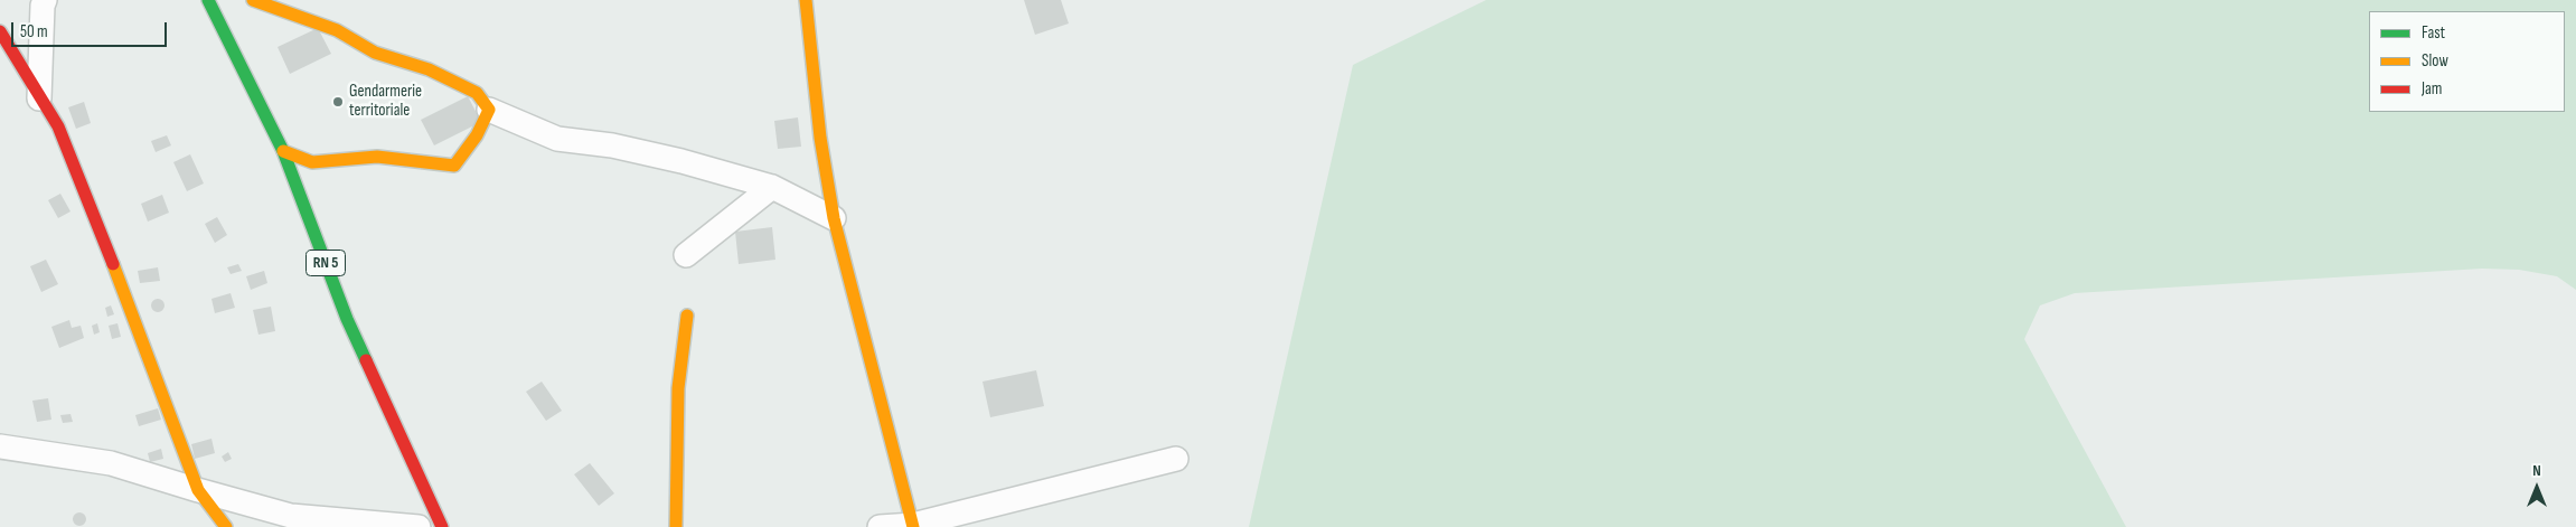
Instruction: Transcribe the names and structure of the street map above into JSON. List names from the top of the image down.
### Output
{
  "streets": {
    "street": ["RN 5"]
  },
  "places": ["Gendarmerie territoriale"],
  "legend": ["Fast", "Slow", "Jam"],
  "scale_bar": "50 m",
  "north": "top"
}
